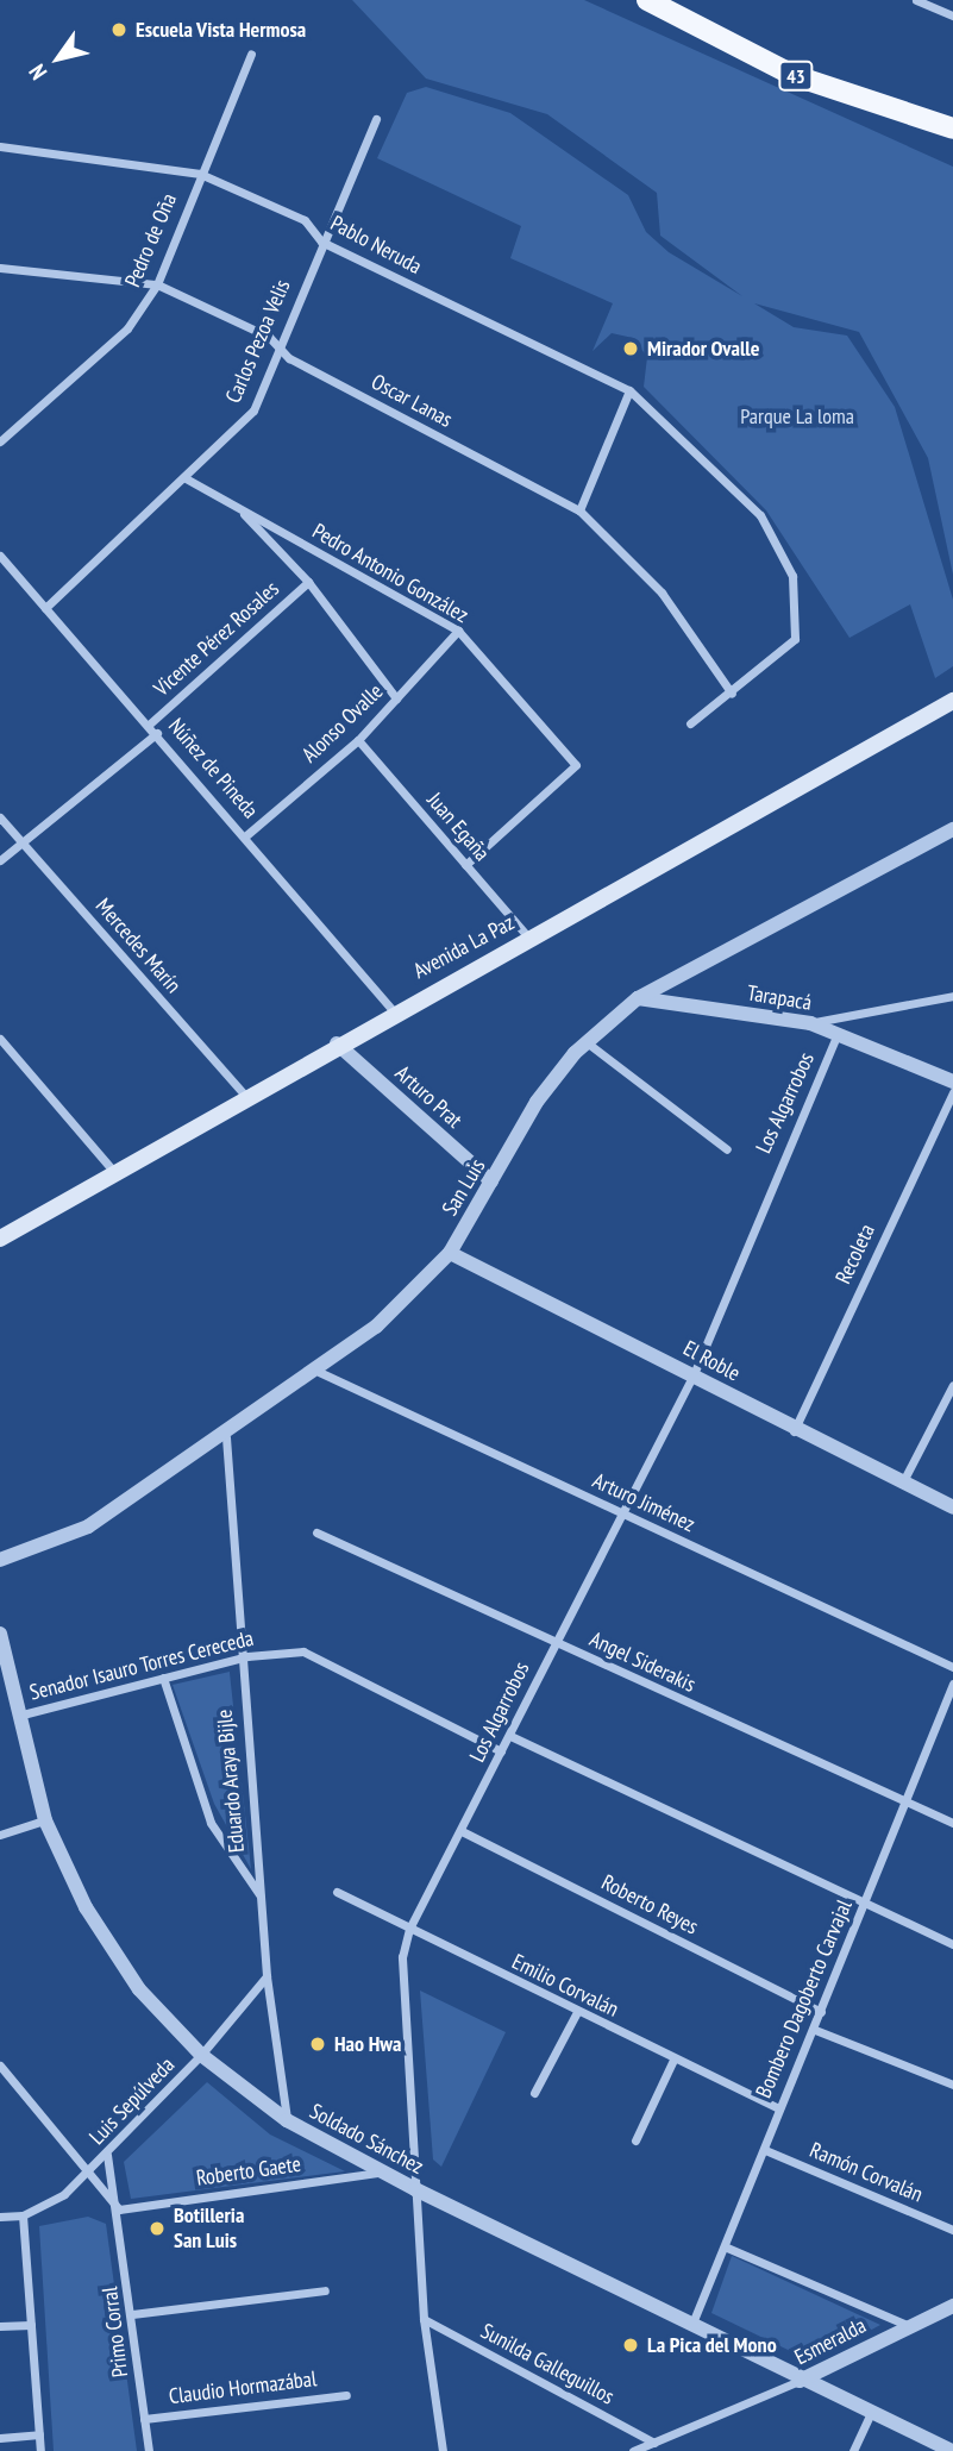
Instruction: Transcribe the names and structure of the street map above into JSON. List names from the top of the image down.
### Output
{
  "streets": {
    "main road": ["43", "Avenida La Paz"],
    "street": [
      "Pedro de Oña",
      "Pablo Neruda",
      "Carlos Pezoa Velis",
      "Oscar Lanas",
      "Pedro Antonio González",
      "Vicente Pérez Rosales",
      "Alonso Ovalle",
      "Núñez de Pineda",
      "Juan Egaña",
      "Mercedes Marín",
      "Tarapacá",
      "Arturo Prat",
      "Los Algarrobos",
      "San Luis",
      "Recoleta",
      "El Roble",
      "Arturo Jiménez",
      "Angel Siderakis",
      "Senador Isauro Torres Cereceda",
      "Eduardo Araya Bijle",
      "Roberto Reyes",
      "Emilio Corvalán",
      "Bombero Dagoberto Carvajal",
      "Luis Sepúlveda",
      "Soldado Sánchez",
      "Roberto Gaete",
      "Ramón Corvalán",
      "Primo Corral",
      "Esmeralda",
      "Sunilda Galleguillos",
      "Claudio Hormazábal"
    ]
  },
  "crossings": [
    ["Pedro de Oña", "Pablo Neruda"],
    ["Pedro de Oña", "Oscar Lanas"],
    ["Pablo Neruda", "Carlos Pezoa Velis"],
    ["Pablo Neruda", "Oscar Lanas"],
    ["Carlos Pezoa Velis", "Oscar Lanas"],
    ["Carlos Pezoa Velis", "Pedro Antonio González"],
    ["Carlos Pezoa Velis", "Núñez de Pineda"],
    ["Pedro Antonio González", "Vicente Pérez Rosales"],
    ["Pedro Antonio González", "Alonso Ovalle"],
    ["Pedro Antonio González", "Juan Egaña"],
    ["Vicente Pérez Rosales", "Núñez de Pineda"],
    ["Alonso Ovalle", "Núñez de Pineda"],
    ["Alonso Ovalle", "Juan Egaña"],
    ["Núñez de Pineda", "Avenida La Paz"],
    ["Juan Egaña", "Avenida La Paz"],
    ["Mercedes Marín", "Avenida La Paz"],
    ["Avenida La Paz", "Arturo Prat"],
    ["Tarapacá", "Los Algarrobos"],
    ["Tarapacá", "San Luis"],
    ["Arturo Prat", "San Luis"],
    ["Los Algarrobos", "El Roble"],
    ["Los Algarrobos", "Arturo Jiménez"],
    ["Los Algarrobos", "Angel Siderakis"],
    ["Los Algarrobos", "Senador Isauro Torres Cereceda"],
    ["Los Algarrobos", "Roberto Reyes"],
    ["Los Algarrobos", "Emilio Corvalán"],
    ["Los Algarrobos", "Soldado Sánchez"],
    ["Los Algarrobos", "Sunilda Galleguillos"],
    ["San Luis", "El Roble"],
    ["San Luis", "Arturo Jiménez"],
    ["San Luis", "Eduardo Araya Bijle"],
    ["Recoleta", "El Roble"],
    ["Angel Siderakis", "Bombero Dagoberto Carvajal"],
    ["Senador Isauro Torres Cereceda", "Eduardo Araya Bijle"],
    ["Senador Isauro Torres Cereceda", "Soldado Sánchez"],
    ["Eduardo Araya Bijle", "Luis Sepúlveda"],
    ["Eduardo Araya Bijle", "Soldado Sánchez"],
    ["Roberto Reyes", "Bombero Dagoberto Carvajal"],
    ["Emilio Corvalán", "Bombero Dagoberto Carvajal"],
    ["Bombero Dagoberto Carvajal", "Soldado Sánchez"],
    ["Bombero Dagoberto Carvajal", "Ramón Corvalán"],
    ["Luis Sepúlveda", "Soldado Sánchez"],
    ["Luis Sepúlveda", "Primo Corral"],
    ["Soldado Sánchez", "Roberto Gaete"],
    ["Soldado Sánchez", "Esmeralda"],
    ["Roberto Gaete", "Primo Corral"],
    ["Primo Corral", "Claudio Hormazábal"],
    ["Esmeralda", "Sunilda Galleguillos"]
  ],
  "parks": ["Parque La loma"],
  "places": [
    "Escuela Vista Hermosa",
    "Mirador Ovalle",
    "Hao Hwa",
    "Botilleria San Luis",
    "La Pica del Mono"
  ],
  "north": "bottom left"
}
